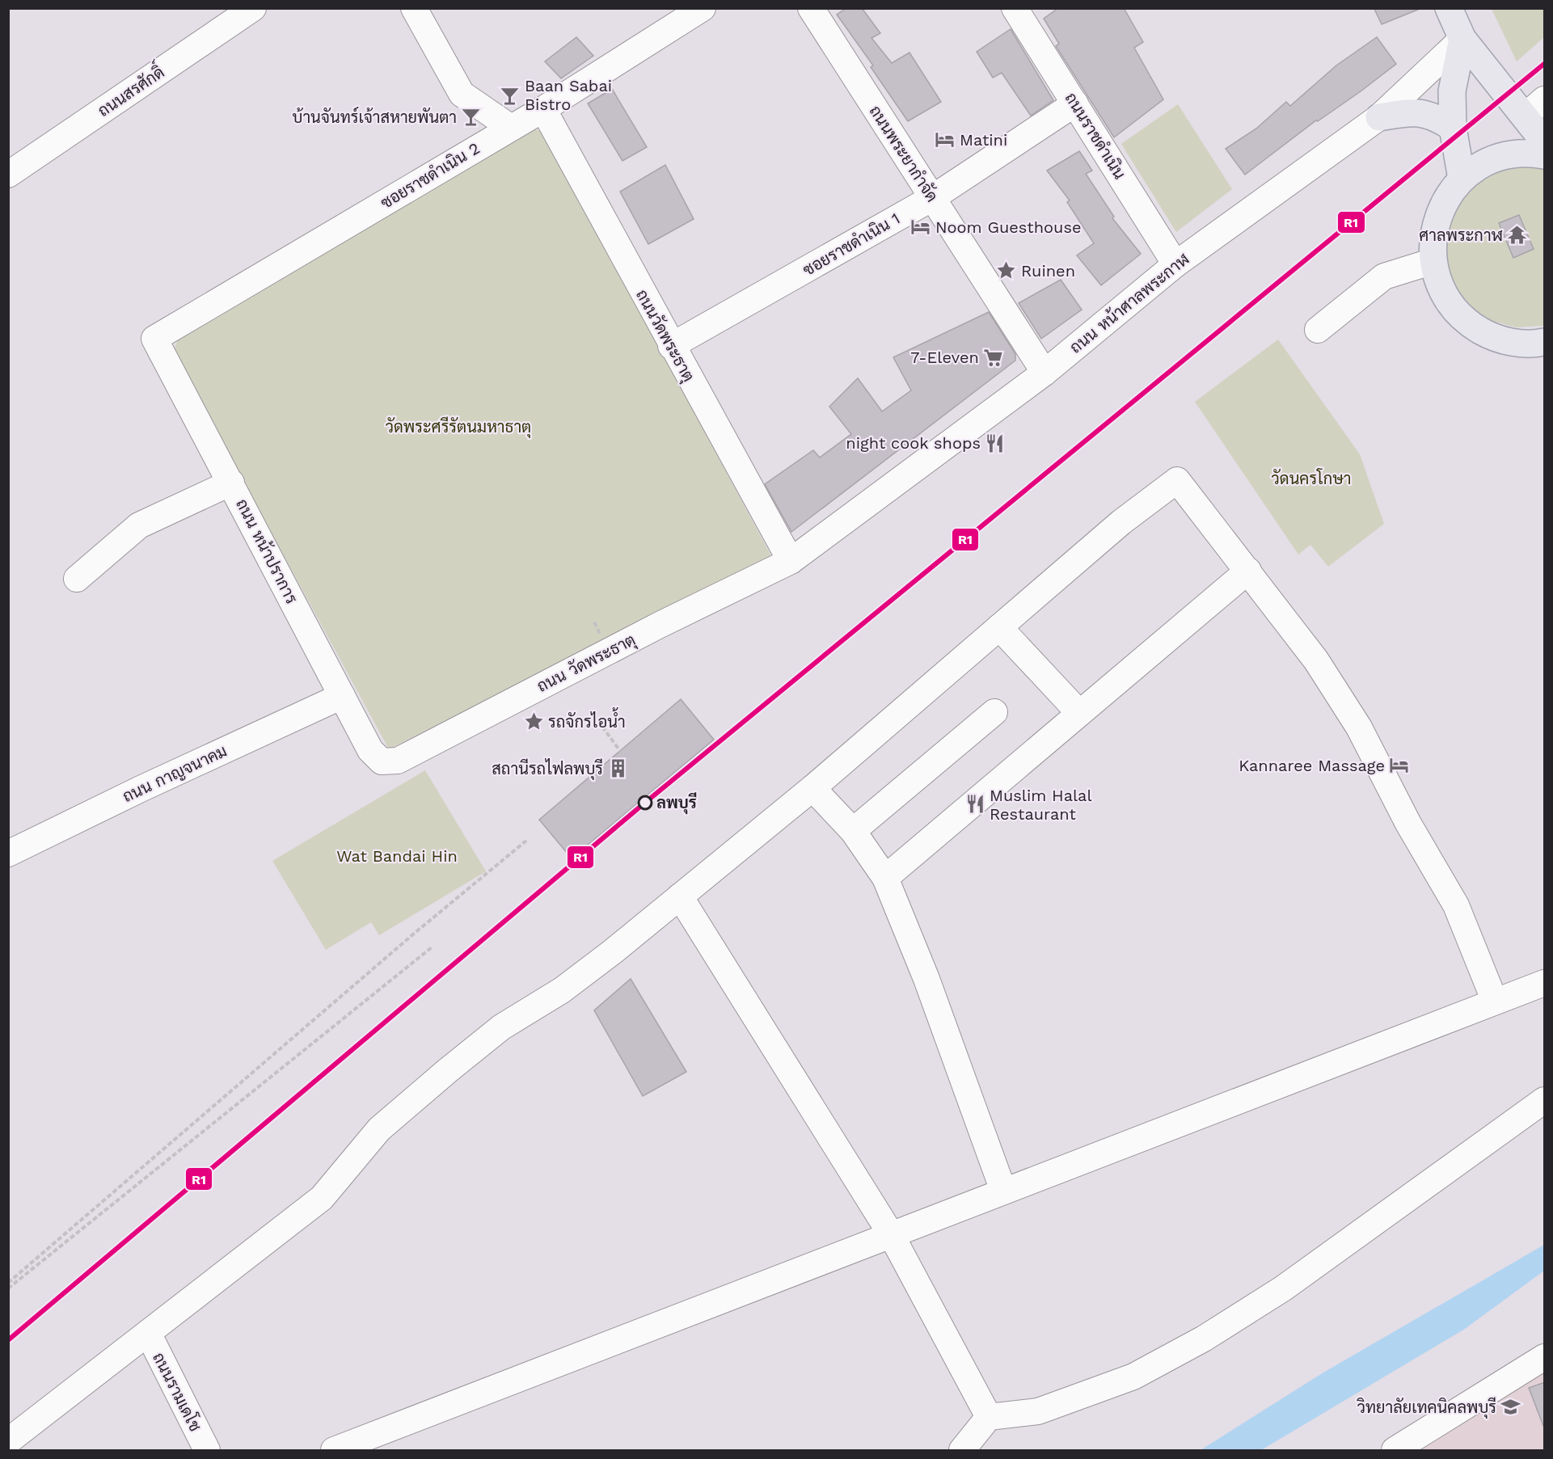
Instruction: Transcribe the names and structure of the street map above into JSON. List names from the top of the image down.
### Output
{
  "streets": {
    "street": [
      "ถนนสรศักดิ์",
      "ถนนราชดำเนิน",
      "ถนนพระยากำจัด",
      "ซอยราชดำเนิน 2",
      "ซอยราชดำเนิน 1",
      "ถนน หน้าศาลพระกาฬ",
      "ถนนวัดพระธาตุ",
      "ถนน หน้าปราการ",
      "ถนน วัดพระธาตุ",
      "ถนน กาญจนาคม",
      "ถนนรามเดโช"
    ]
  },
  "crossings": [
    ["ถนนราชดำเนิน", "ซอยราชดำเนิน 1"],
    ["ถนนราชดำเนิน", "ถนน หน้าศาลพระกาฬ"],
    ["ถนนพระยากำจัด", "ซอยราชดำเนิน 1"],
    ["ถนนพระยากำจัด", "ถนน หน้าศาลพระกาฬ"],
    ["ซอยราชดำเนิน 2", "ถนนวัดพระธาตุ"],
    ["ซอยราชดำเนิน 2", "ถนน หน้าปราการ"],
    ["ซอยราชดำเนิน 1", "ถนนวัดพระธาตุ"],
    ["ถนน หน้าศาลพระกาฬ", "ถนนวัดพระธาตุ"],
    ["ถนน หน้าศาลพระกาฬ", "ถนน วัดพระธาตุ"],
    ["ถนนวัดพระธาตุ", "ถนน วัดพระธาตุ"],
    ["ถนน หน้าปราการ", "ถนน วัดพระธาตุ"],
    ["ถนน หน้าปราการ", "ถนน กาญจนาคม"]
  ],
  "parks": ["วัดพระศรีรัตนมหาธาตุ", "วัดนครโกษา", "Wat Bandai Hin"],
  "places": {
    "bar": ["Baan Sabai Bistro", "บ้านจันทร์เจ้าสหายพันตา"],
    "hotel": ["Matini", "Noom Guesthouse", "Kannaree Massage"],
    "temple": ["ศาลพระกาฬ"],
    "place": ["Ruinen", "รถจักรไอน้ำ"],
    "supermarket": ["7-Eleven"],
    "restaurant": ["night cook shops", "Muslim Halal Restaurant"],
    "building": ["สถานีรถไฟลพบุรี"],
    "other": ["ลพบุรี"],
    "school or university": ["วิทยาลัยเทคนิคลพบุรี"]
  },
  "lines": ["transit line R1"]
}
